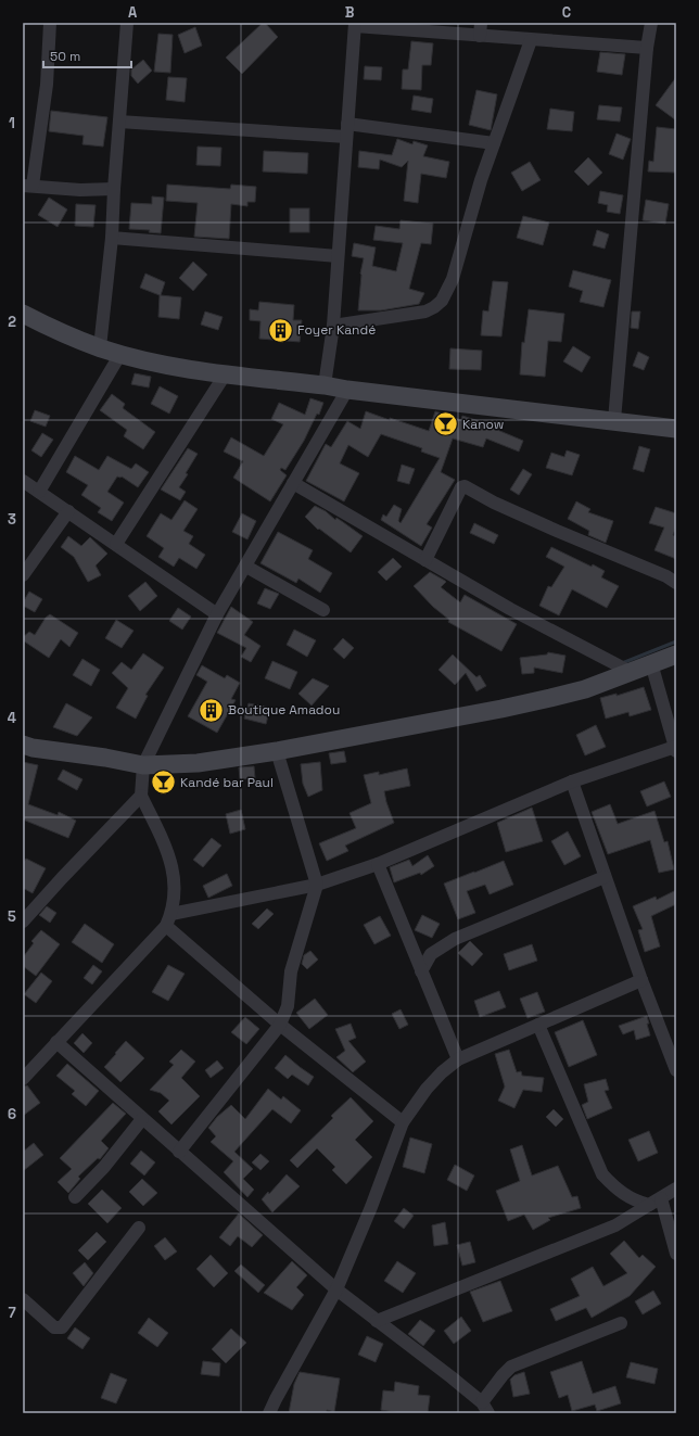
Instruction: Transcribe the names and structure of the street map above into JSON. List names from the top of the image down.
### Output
{
  "places": {
    "building": ["Foyer Kandé", "Boutique Amadou"],
    "bar": ["Kanow", "Kandé bar Paul"]
  },
  "scale_bar": "50 m",
  "grid": {
    "columns": ["A", "B", "C"],
    "rows": [
      "1",
      "2",
      "3",
      "4",
      "5",
      "6",
      "7"
    ]
  }
}
